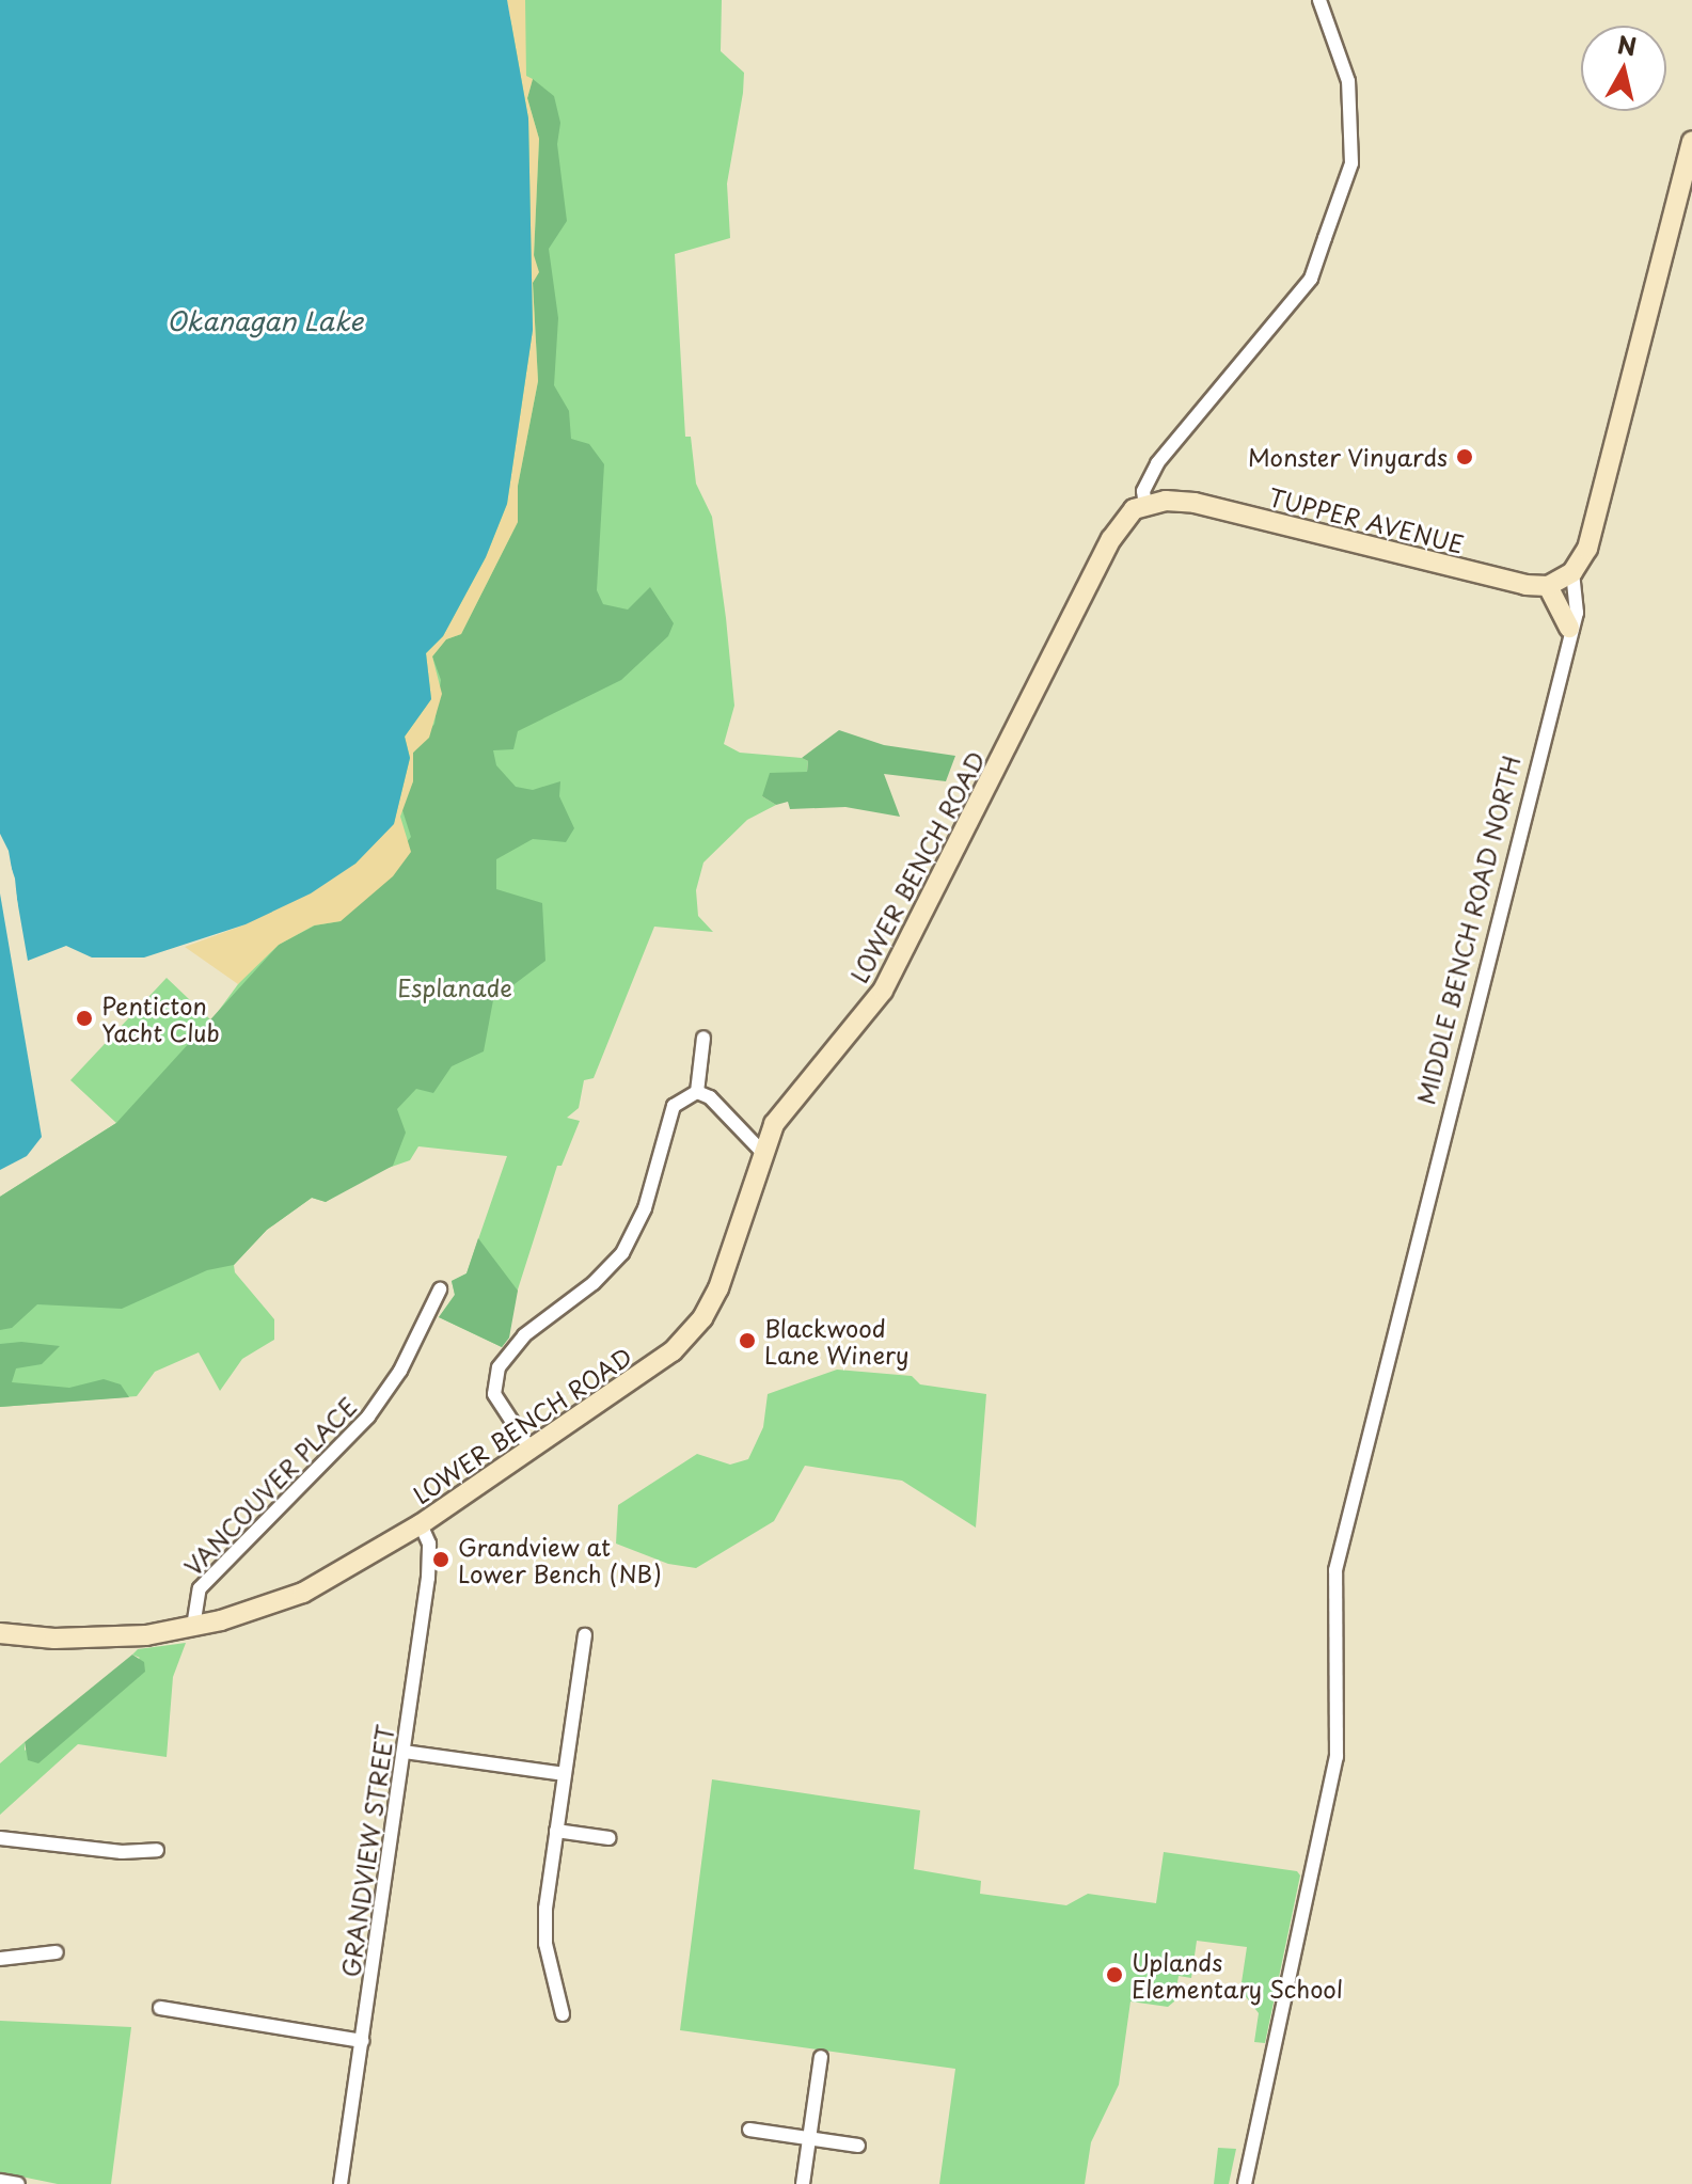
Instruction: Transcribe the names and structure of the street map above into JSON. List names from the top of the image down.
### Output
{
  "streets": {
    "street": [
      "TUPPER AVENUE",
      "LOWER BENCH ROAD",
      "MIDDLE BENCH ROAD NORTH",
      "VANCOUVER PLACE",
      "GRANDVIEW STREET"
    ]
  },
  "crossings": [
    ["TUPPER AVENUE", "LOWER BENCH ROAD"],
    ["LOWER BENCH ROAD", "VANCOUVER PLACE"],
    ["LOWER BENCH ROAD", "GRANDVIEW STREET"]
  ],
  "water": ["Okanagan Lake"],
  "parks": ["Esplanade"],
  "places": [
    "Monster Vinyards",
    "Penticton Yacht Club",
    "Blackwood Lane Winery",
    "Grandview at Lower Bench (NB)",
    "Uplands Elementary School"
  ],
  "north": "top"
}
